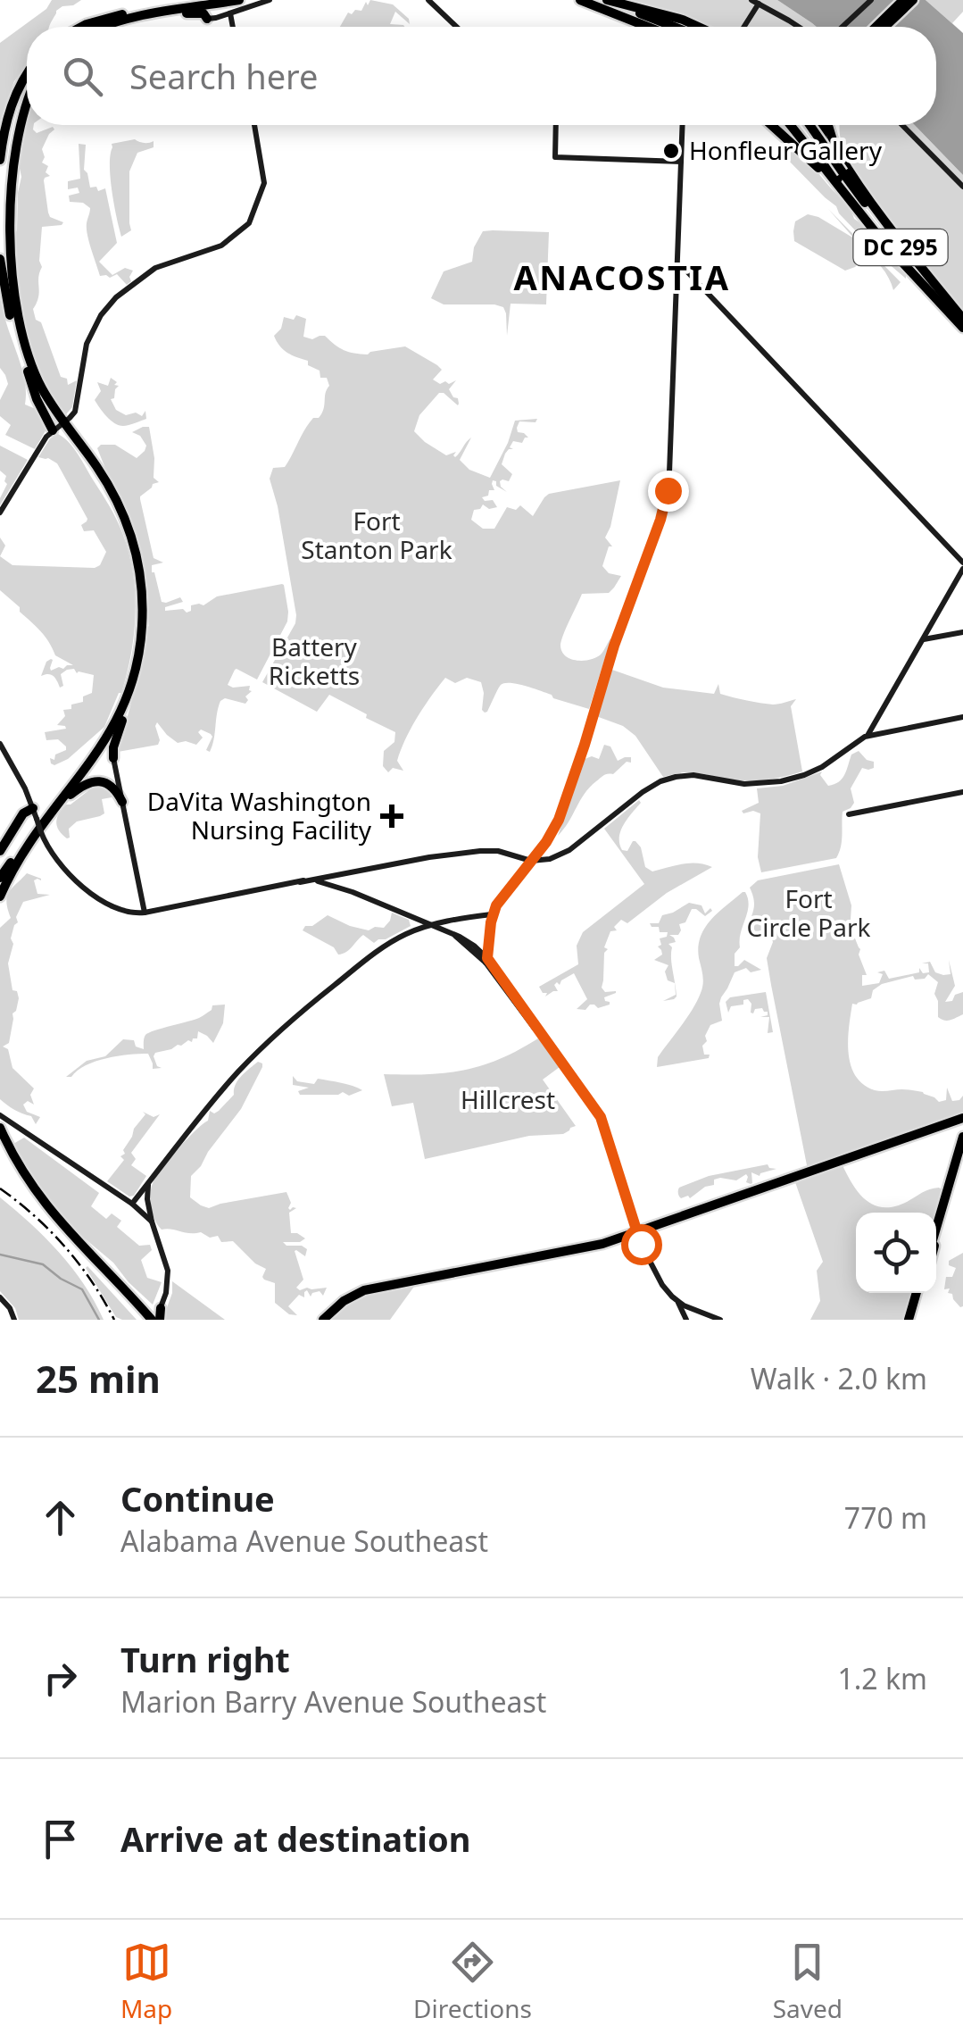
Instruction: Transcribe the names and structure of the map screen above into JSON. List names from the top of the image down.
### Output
{
  "streets": {
    "highway": ["DC 295"]
  },
  "districts": ["ANACOSTIA"],
  "parks": [
    "Fort Stanton Park",
    "Battery Ricketts",
    "Fort Circle Park",
    "Hillcrest"
  ],
  "places": {
    "other": ["Honfleur Gallery"],
    "health": ["DaVita Washington Nursing Facility"]
  },
  "page": {
    "search": "Search here",
    "heading": ["25 min", "Walk · 2.0 km"],
    "list": [
      ["Continue", "Alabama Avenue Southeast", "770 m"],
      ["Turn right", "Marion Barry Avenue Southeast", "1.2 km"],
      "Arrive at destination"
    ],
    "nav": ["Map", "Directions", "Saved"]
  }
}
